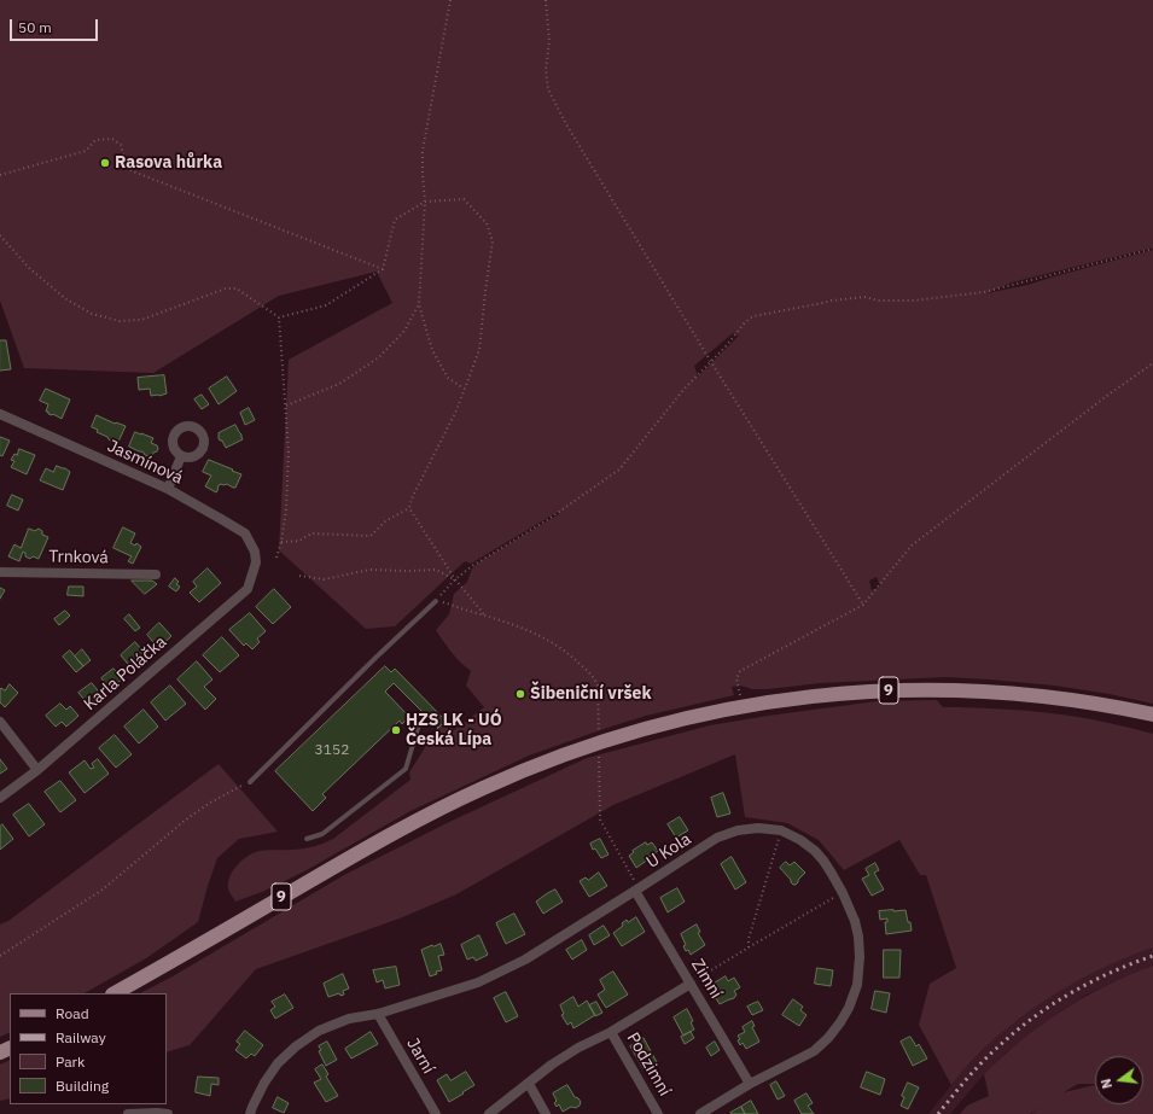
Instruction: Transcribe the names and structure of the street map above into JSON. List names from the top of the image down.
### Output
{
  "streets": {
    "main road": ["9"],
    "street": [
      "Jasmínová",
      "Trnková",
      "Karla Poláčka",
      "U Kola",
      "Zimní",
      "Jarní",
      "Podzimní"
    ]
  },
  "crossings": [
    ["Jasmínová", "Karla Poláčka"],
    ["U Kola", "Zimní"],
    ["U Kola", "Jarní"]
  ],
  "places": ["Rasova hůrka", "Šibeniční vršek", "HZS LK - UÓ Česká Lípa"],
  "house_numbers": ["3152"],
  "legend": [
    "Road",
    "Railway",
    "Park",
    "Building"
  ],
  "scale_bar": "50 m",
  "north": "left"
}
